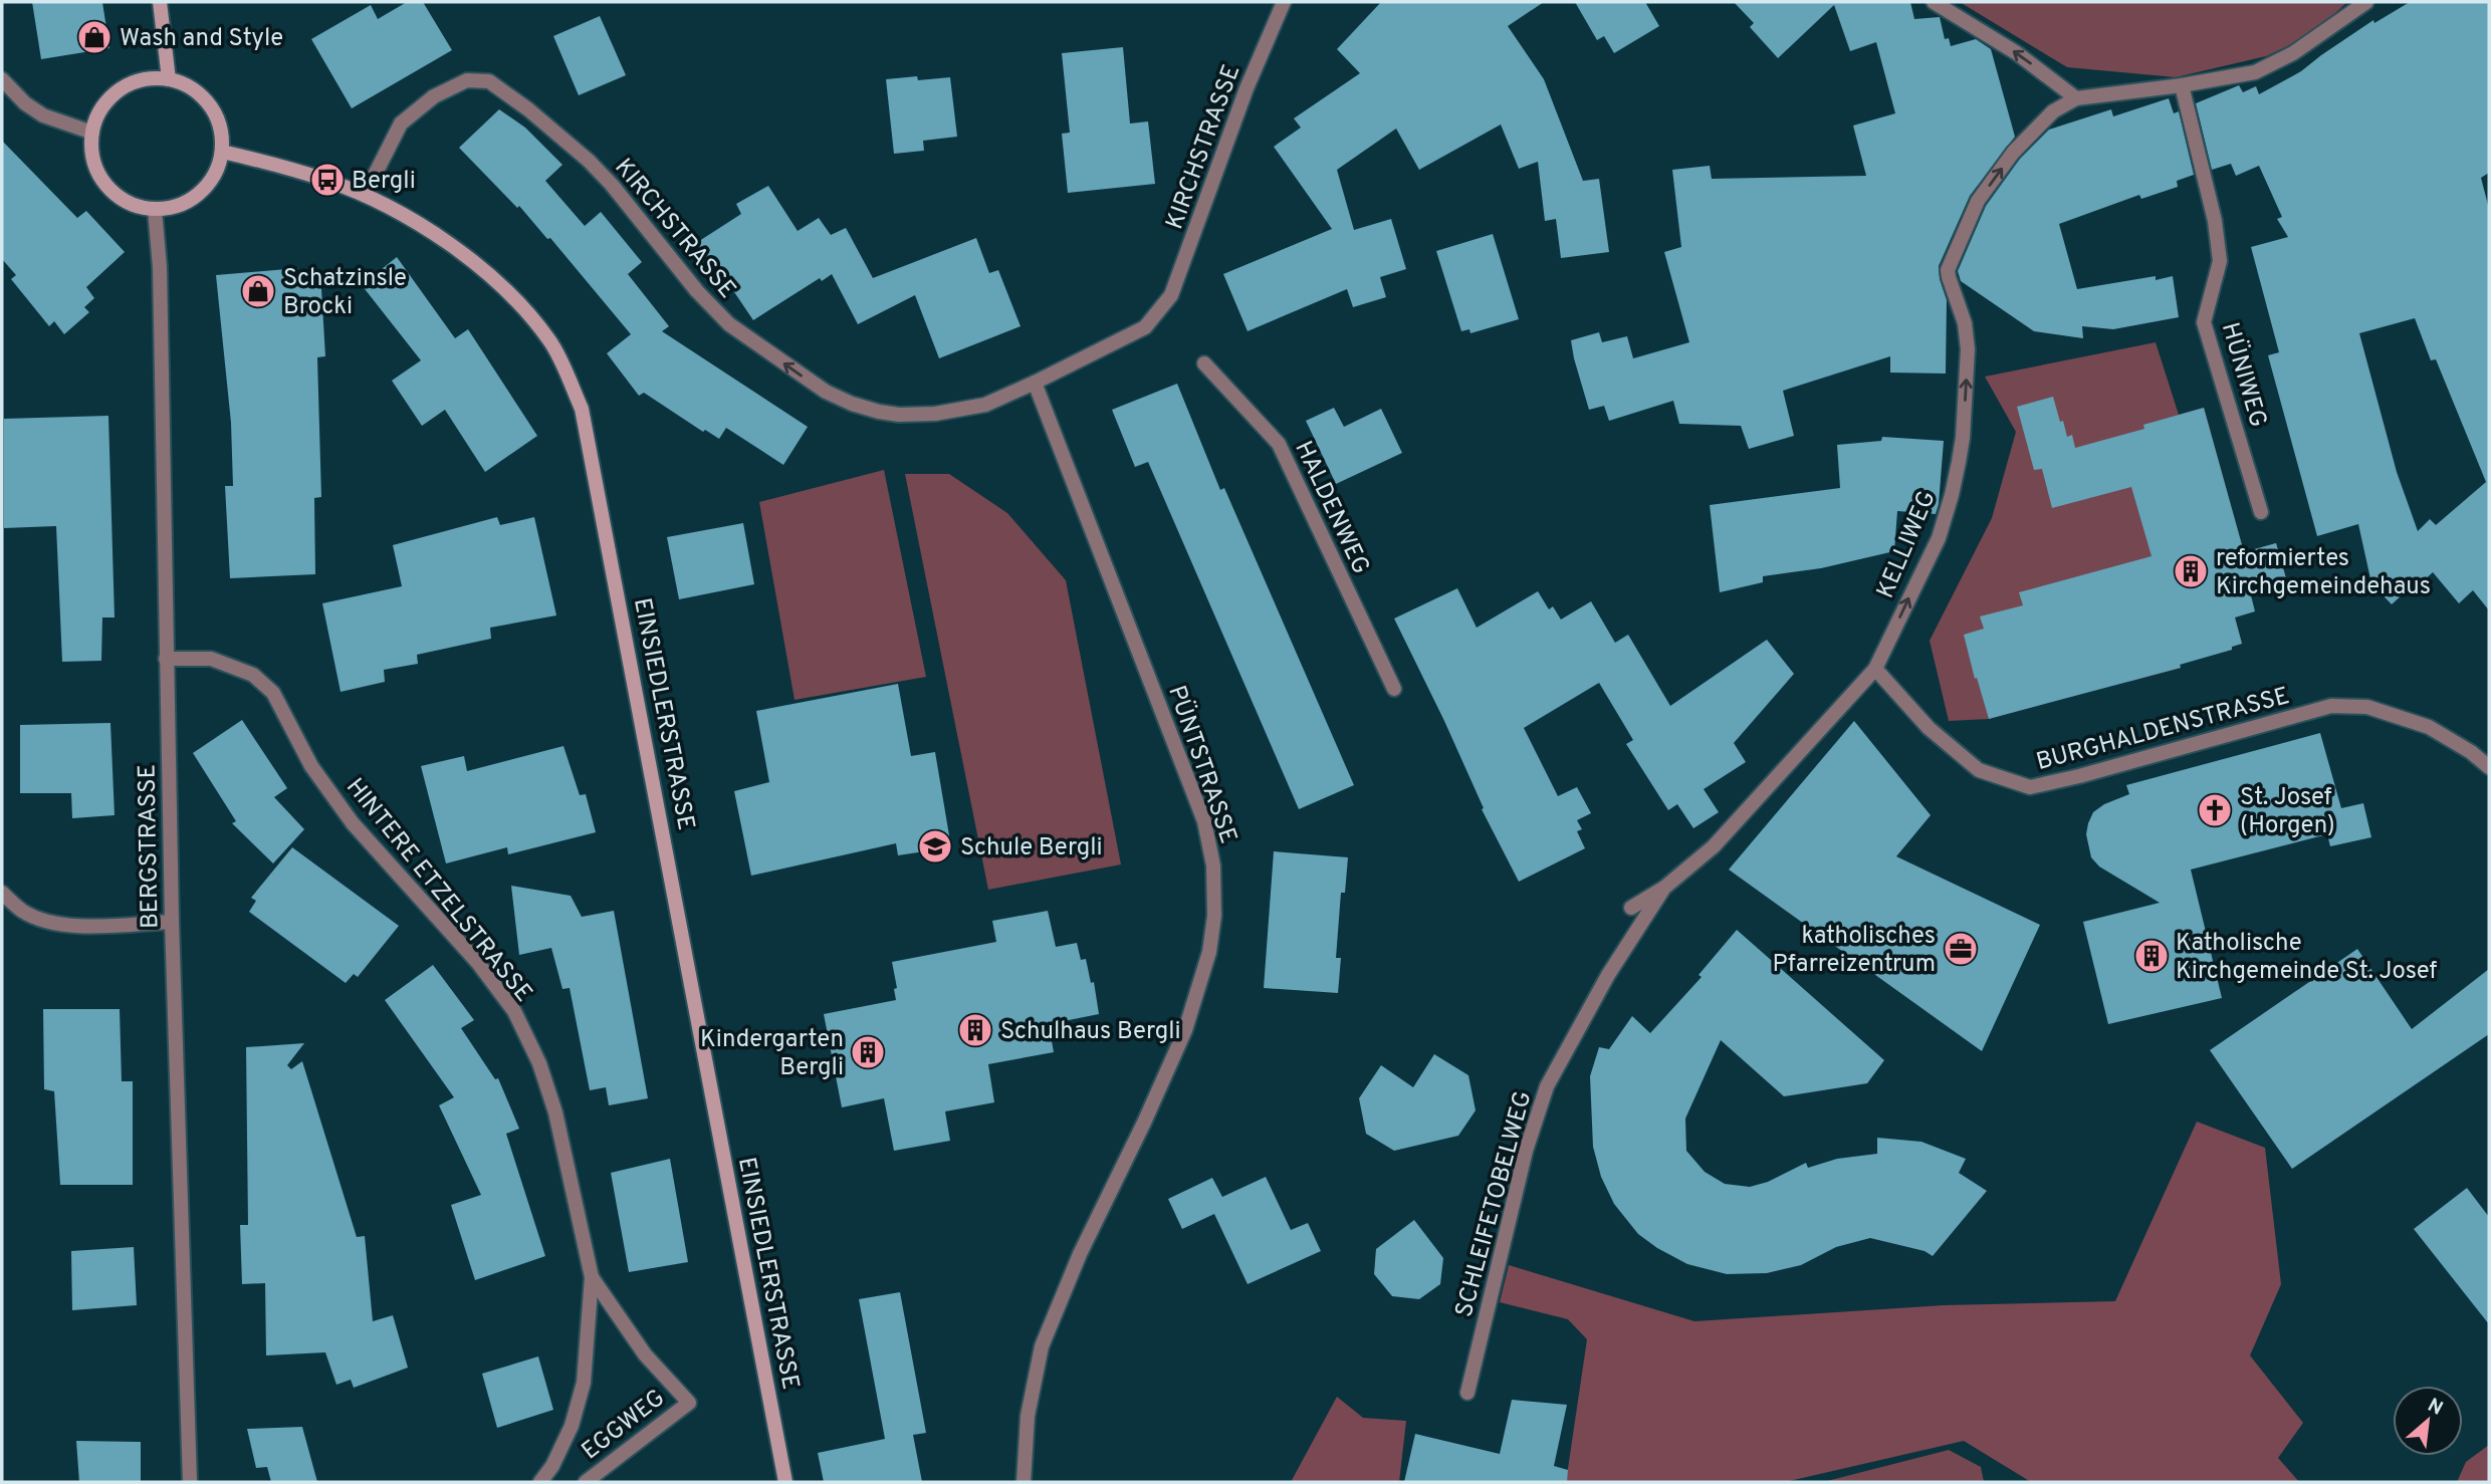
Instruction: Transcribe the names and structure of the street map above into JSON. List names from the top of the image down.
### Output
{
  "streets": {
    "main road": ["EINSIEDLERSTRASSE"],
    "street": [
      "KIRCHSTRASSE",
      "HÜNIWEG",
      "HALDENWEG",
      "KELLIWEG",
      "BURGHALDENSTRASSE",
      "PÜNTSTRASSE",
      "BERGSTRASSE",
      "HINTERE ETZELSTRASSE",
      "SCHLEIFETOBELWEG",
      "EGGWEG"
    ]
  },
  "crossings": [
    ["KIRCHSTRASSE", "EINSIEDLERSTRASSE"],
    ["KIRCHSTRASSE", "PÜNTSTRASSE"],
    ["KELLIWEG", "BURGHALDENSTRASSE"],
    ["KELLIWEG", "SCHLEIFETOBELWEG"],
    ["EINSIEDLERSTRASSE", "BERGSTRASSE"],
    ["BERGSTRASSE", "HINTERE ETZELSTRASSE"],
    ["HINTERE ETZELSTRASSE", "EGGWEG"]
  ],
  "one_way": ["KIRCHSTRASSE", "KELLIWEG"],
  "places": {
    "shop": ["Wash and Style", "Schatzinsle Brocki"],
    "bus stop": ["Bergli"],
    "building": [
      "reformiertes Kirchgemeindehaus",
      "Katholische Kirchgemeinde St. Josef",
      "Schulhaus Bergli",
      "Kindergarten Bergli"
    ],
    "church": ["St. Josef (Horgen)"],
    "school or university": ["Schule Bergli"],
    "office": ["katholisches Pfarreizentrum"]
  },
  "north": "top right"
}
